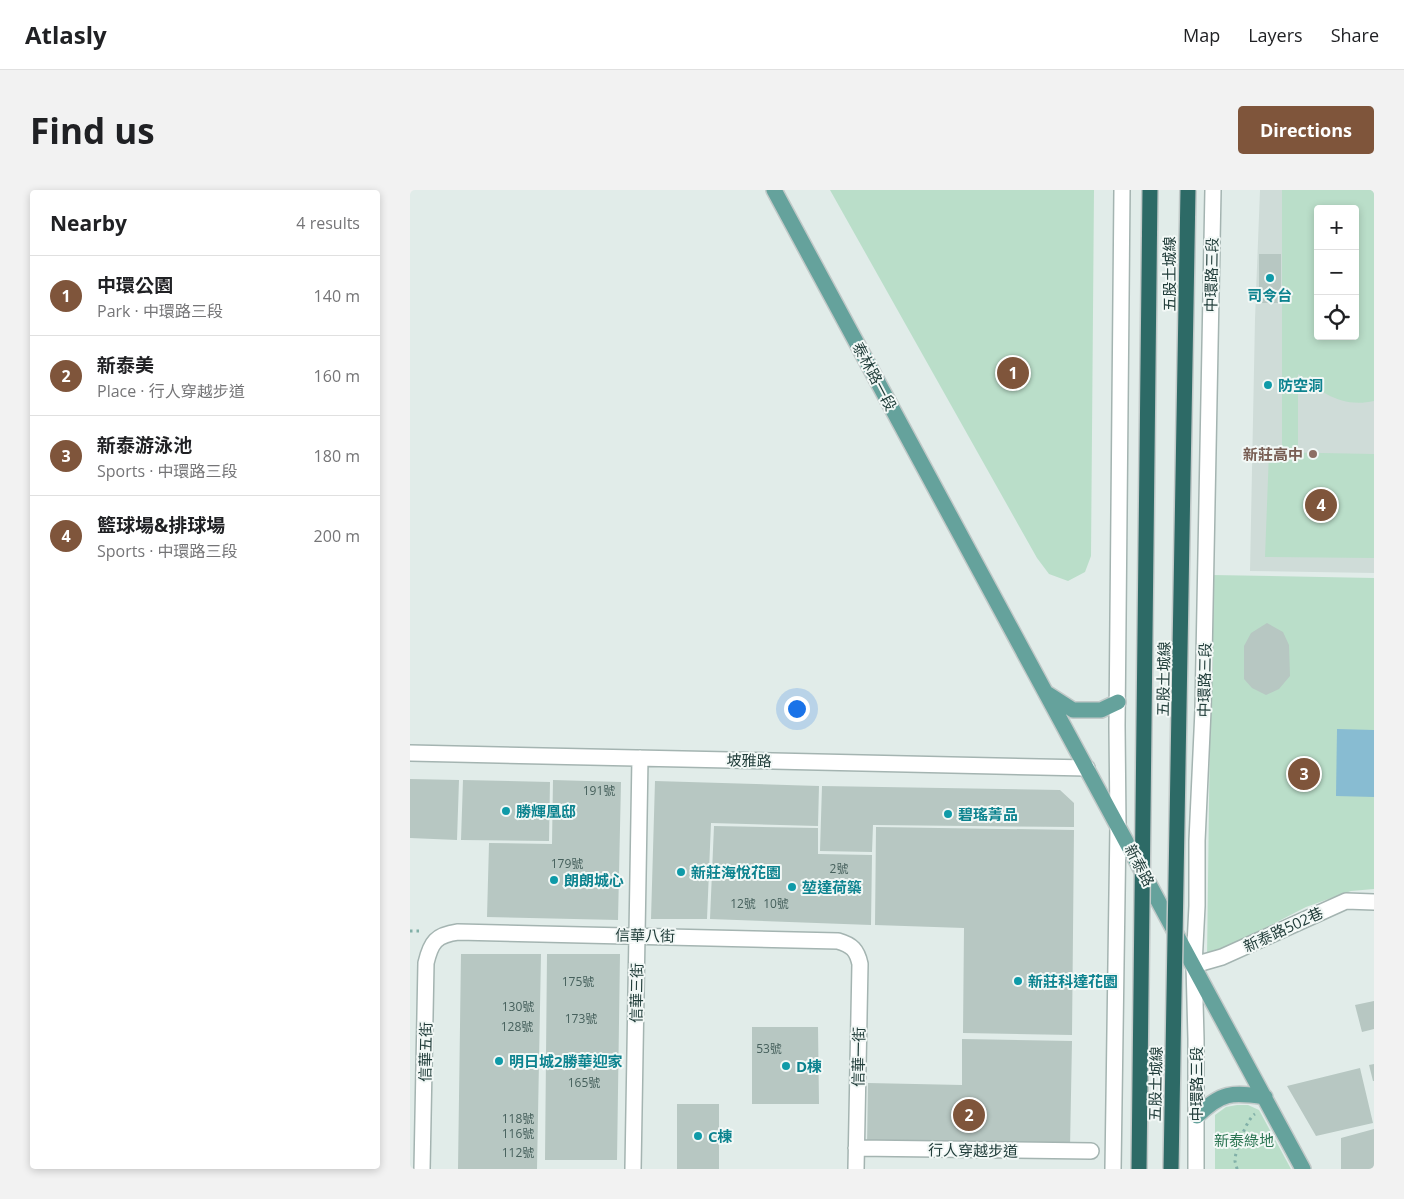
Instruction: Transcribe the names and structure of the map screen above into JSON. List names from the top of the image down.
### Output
{
  "streets": {
    "highway": ["五股土城線"],
    "main road": ["泰林路一段", "新泰路"],
    "street": [
      "中環路三段",
      "坡雅路",
      "新泰路502巷",
      "信華八街",
      "信華三街",
      "信華五街",
      "信華一街",
      "行人穿越步道"
    ]
  },
  "crossings": [
    ["中環路三段", "新泰路"],
    ["中環路三段", "新泰路502巷"],
    ["泰林路一段", "新泰路"],
    ["坡雅路", "新泰路"],
    ["坡雅路", "信華三街"],
    ["新泰路", "新泰路502巷"],
    ["信華八街", "信華三街"],
    ["信華八街", "信華五街"],
    ["信華八街", "信華一街"],
    ["信華一街", "行人穿越步道"]
  ],
  "parks": ["新泰綠地"],
  "places": [
    "司令台",
    "防空洞",
    "新莊高中",
    "勝輝凰邸",
    "碧瑤菁品",
    "新莊海悅花園",
    "朗朗城心",
    "堃達荷築",
    "新莊科達花園",
    "明日城2勝華迎家",
    "D棟",
    "C棟"
  ],
  "house_numbers": [
    "191號",
    "179號",
    "2號",
    "12號",
    "10號",
    "175號",
    "130號",
    "173號",
    "128號",
    "53號",
    "165號",
    "118號",
    "116號",
    "112號"
  ],
  "page": {
    "header": "Atlasly",
    "nav": ["Map", "Layers", "Share"],
    "buttons": "Directions",
    "title": "Find us",
    "heading": ["Nearby", "4 results"],
    "map_buttons": ["+", "−"],
    "list": [
      {
        "mark": "1",
        "name": "中環公園",
        "note": "Park · 中環路三段",
        "value": "140 m"
      },
      {
        "mark": "2",
        "name": "新泰美",
        "note": "Place · 行人穿越步道",
        "value": "160 m"
      },
      {
        "mark": "3",
        "name": "新泰游泳池",
        "note": "Sports · 中環路三段",
        "value": "180 m"
      },
      {
        "mark": "4",
        "name": "籃球場&排球場",
        "note": "Sports · 中環路三段",
        "value": "200 m"
      }
    ],
    "pins": [
      "1",
      "4",
      "3",
      "2"
    ]
  }
}
